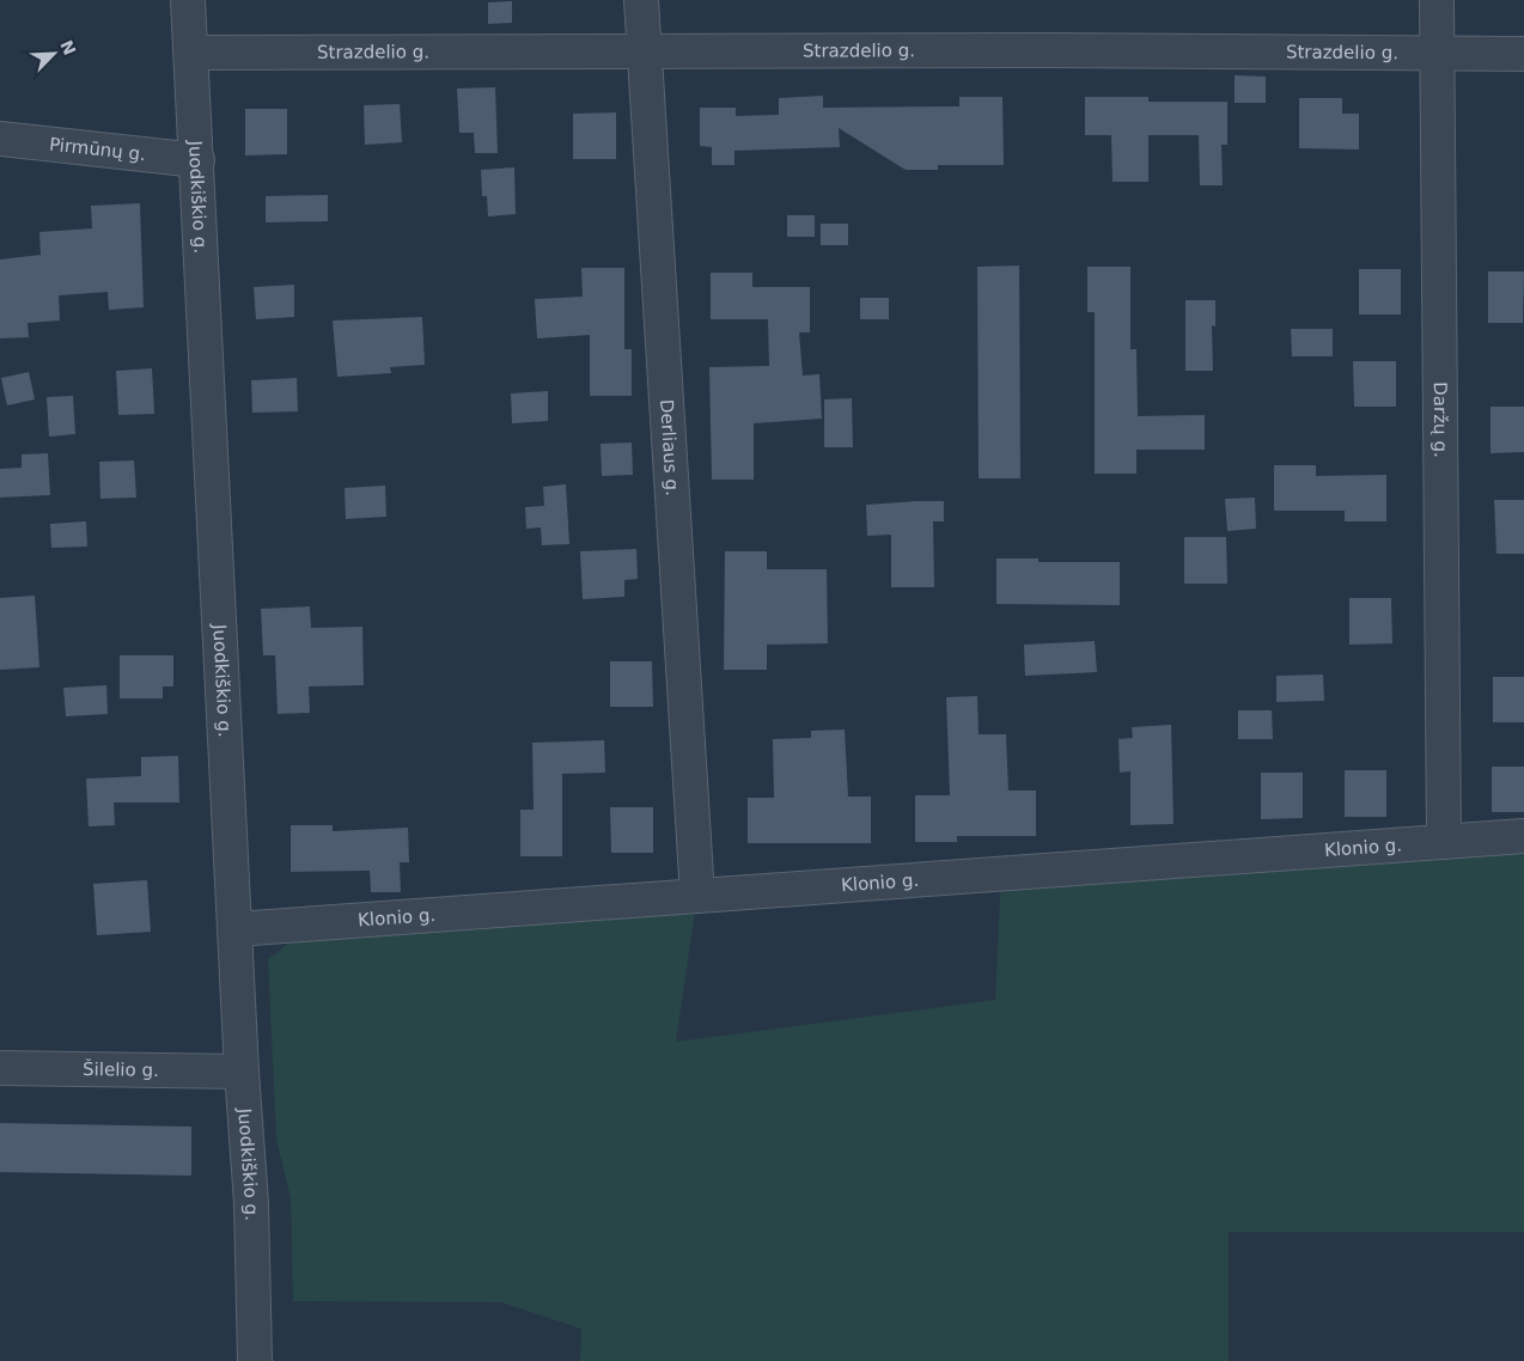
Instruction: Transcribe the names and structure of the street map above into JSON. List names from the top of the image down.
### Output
{
  "streets": {
    "street": [
      "Strazdelio g.",
      "Pirmūnų g.",
      "Juodkiškio g.",
      "Daržų g.",
      "Derliaus g.",
      "Klonio g.",
      "Šilelio g."
    ]
  },
  "crossings": [
    ["Strazdelio g.", "Juodkiškio g."],
    ["Strazdelio g.", "Daržų g."],
    ["Strazdelio g.", "Derliaus g."],
    ["Pirmūnų g.", "Juodkiškio g."],
    ["Juodkiškio g.", "Klonio g."],
    ["Juodkiškio g.", "Šilelio g."],
    ["Daržų g.", "Klonio g."],
    ["Derliaus g.", "Klonio g."]
  ],
  "north": "top right"
}
